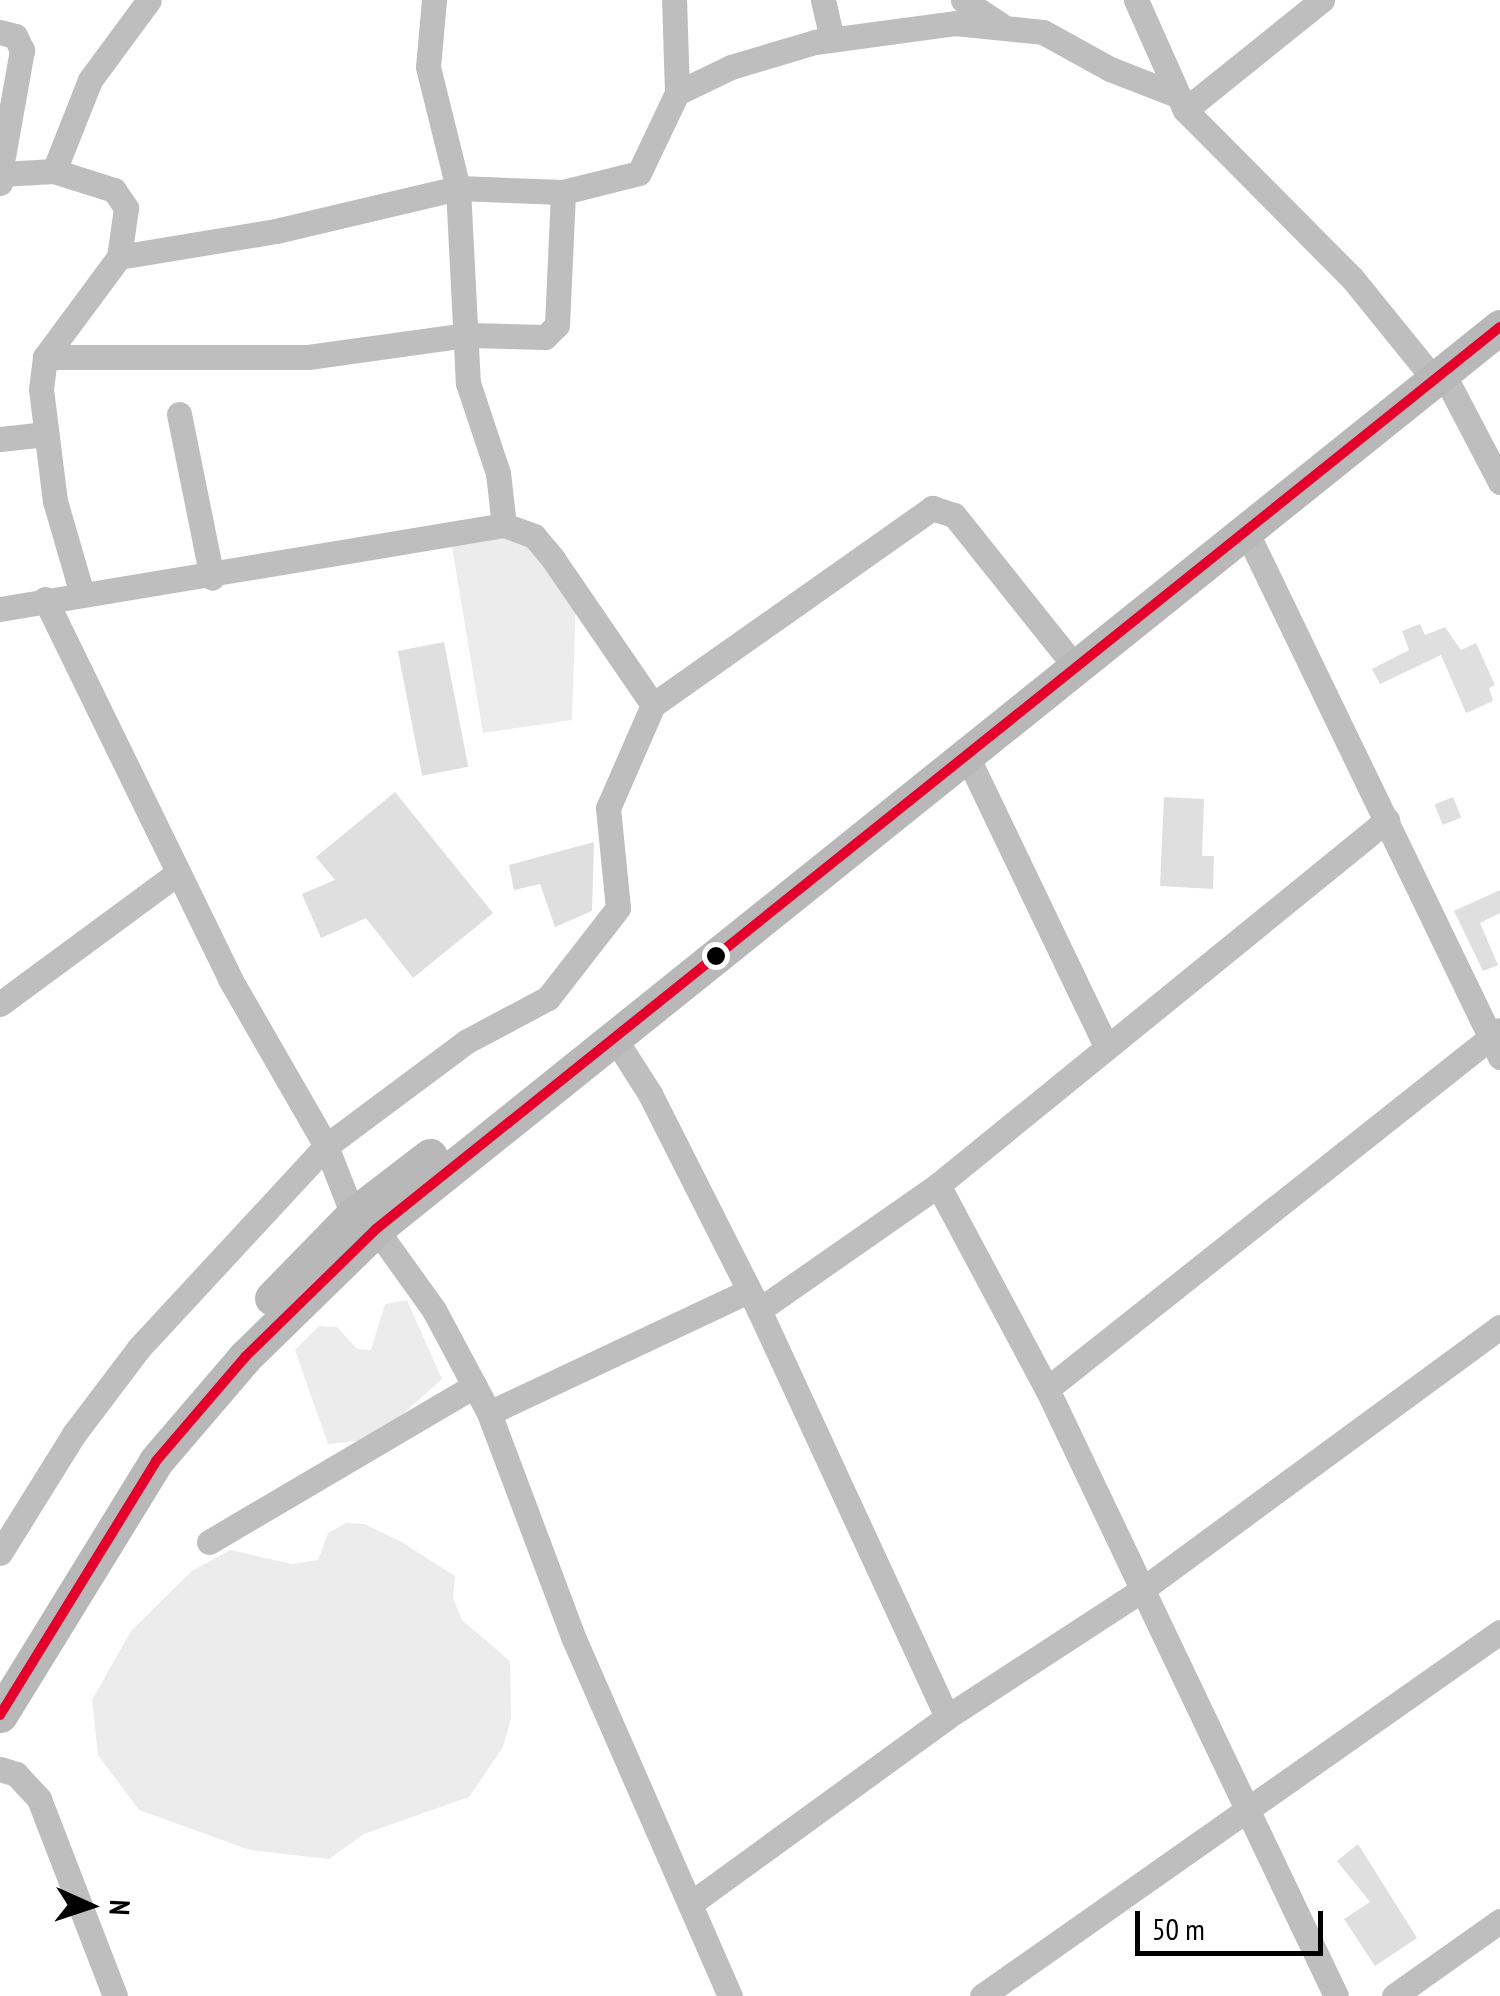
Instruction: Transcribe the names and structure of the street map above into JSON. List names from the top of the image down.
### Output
{
  "scale_bar": "50 m",
  "north": "right"
}
